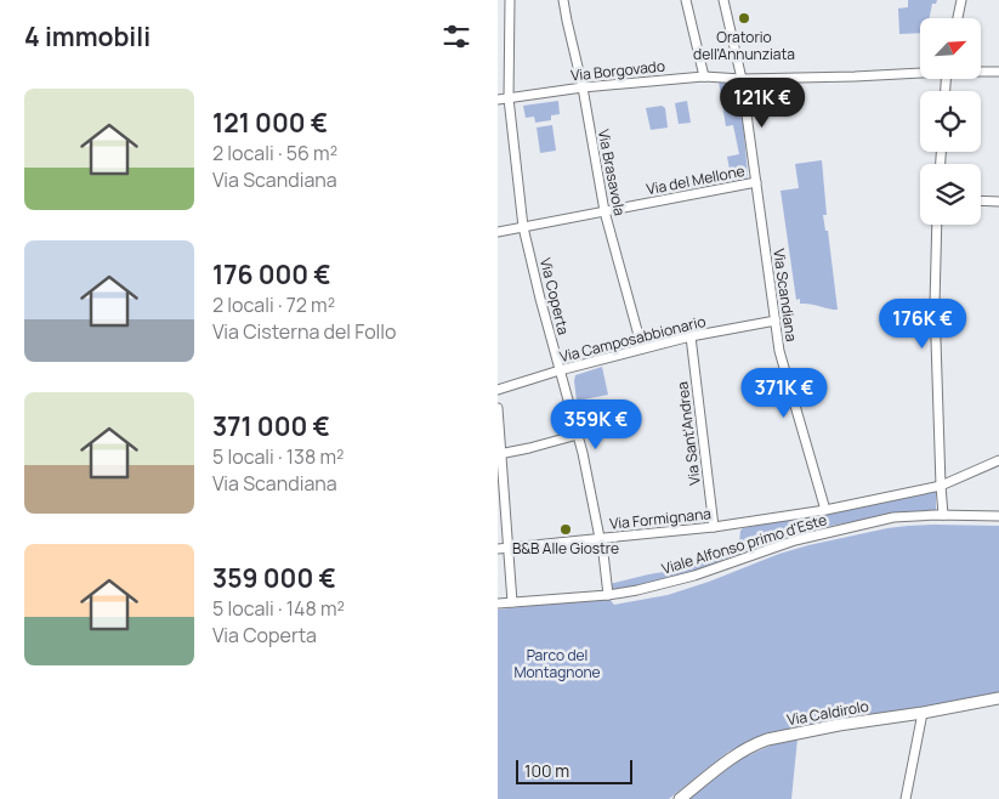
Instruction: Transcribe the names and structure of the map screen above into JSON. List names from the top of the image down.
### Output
{
  "streets": {
    "main road": ["Via Caldirolo"],
    "street": [
      "Via Borgovado",
      "Via Brasavola",
      "Via del Mellone",
      "Via Scandiana",
      "Via Coperta",
      "Via Camposabbionario",
      "Via Sant'Andrea",
      "Via Formignana",
      "Viale Alfonso primo d'Este"
    ]
  },
  "crossings": [
    ["Via Borgovado", "Via Brasavola"],
    ["Via Borgovado", "Via Scandiana"],
    ["Via Borgovado", "Via Coperta"],
    ["Via Brasavola", "Via del Mellone"],
    ["Via Brasavola", "Via Camposabbionario"],
    ["Via del Mellone", "Via Scandiana"],
    ["Via del Mellone", "Via Coperta"],
    ["Via Scandiana", "Via Camposabbionario"],
    ["Via Scandiana", "Via Formignana"],
    ["Via Coperta", "Via Camposabbionario"],
    ["Via Coperta", "Via Formignana"],
    ["Via Coperta", "Viale Alfonso primo d'Este"],
    ["Via Camposabbionario", "Via Sant'Andrea"],
    ["Via Sant'Andrea", "Via Formignana"]
  ],
  "parks": ["Parco del Montagnone"],
  "places": ["Oratorio dell'Annunziata", "B&B Alle Giostre"],
  "scale_bar": "100 m",
  "north": "top right",
  "page": {
    "heading": "4 immobili",
    "list": [
      {
        "name": "121 000 €",
        "note": "2 locali · 56 m² · Via Scandiana"
      },
      {
        "name": "176 000 €",
        "note": "2 locali · 72 m² · Via Cisterna del Follo"
      },
      {
        "name": "371 000 €",
        "note": "5 locali · 138 m² · Via Scandiana"
      },
      {
        "name": "359 000 €",
        "note": "5 locali · 148 m² · Via Coperta"
      }
    ],
    "price": [
      "121K €",
      "176K €",
      "371K €",
      "359K €"
    ],
    "scale": "100 m"
  }
}
